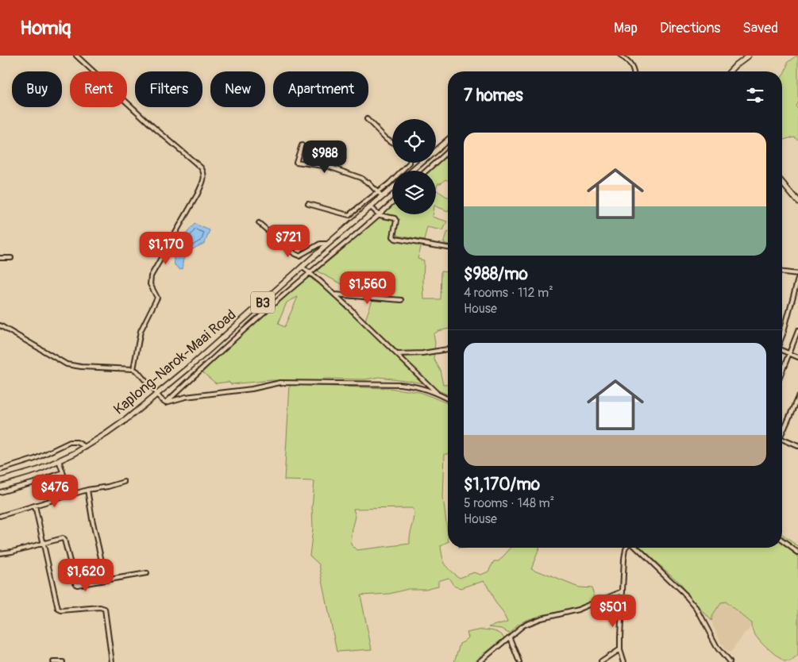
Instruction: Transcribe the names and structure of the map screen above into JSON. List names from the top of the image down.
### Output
{
  "streets": {
    "main road": ["B3", "Kaplong-Narok-Maai Road"]
  },
  "page": {
    "header": "Homiq",
    "nav": ["Map", "Directions", "Saved"],
    "chip": [
      "Buy",
      "Rent",
      "Filters",
      "New",
      "Apartment"
    ],
    "heading": "7 homes",
    "list": [
      {
        "name": "$988/mo",
        "note": "4 rooms · 112 m² · House"
      },
      {
        "name": "$1,170/mo",
        "note": "5 rooms · 148 m² · House"
      }
    ],
    "price": [
      "$988",
      "$721",
      "$1,170",
      "$1,560",
      "$476",
      "$1,620",
      "$501"
    ]
  }
}
